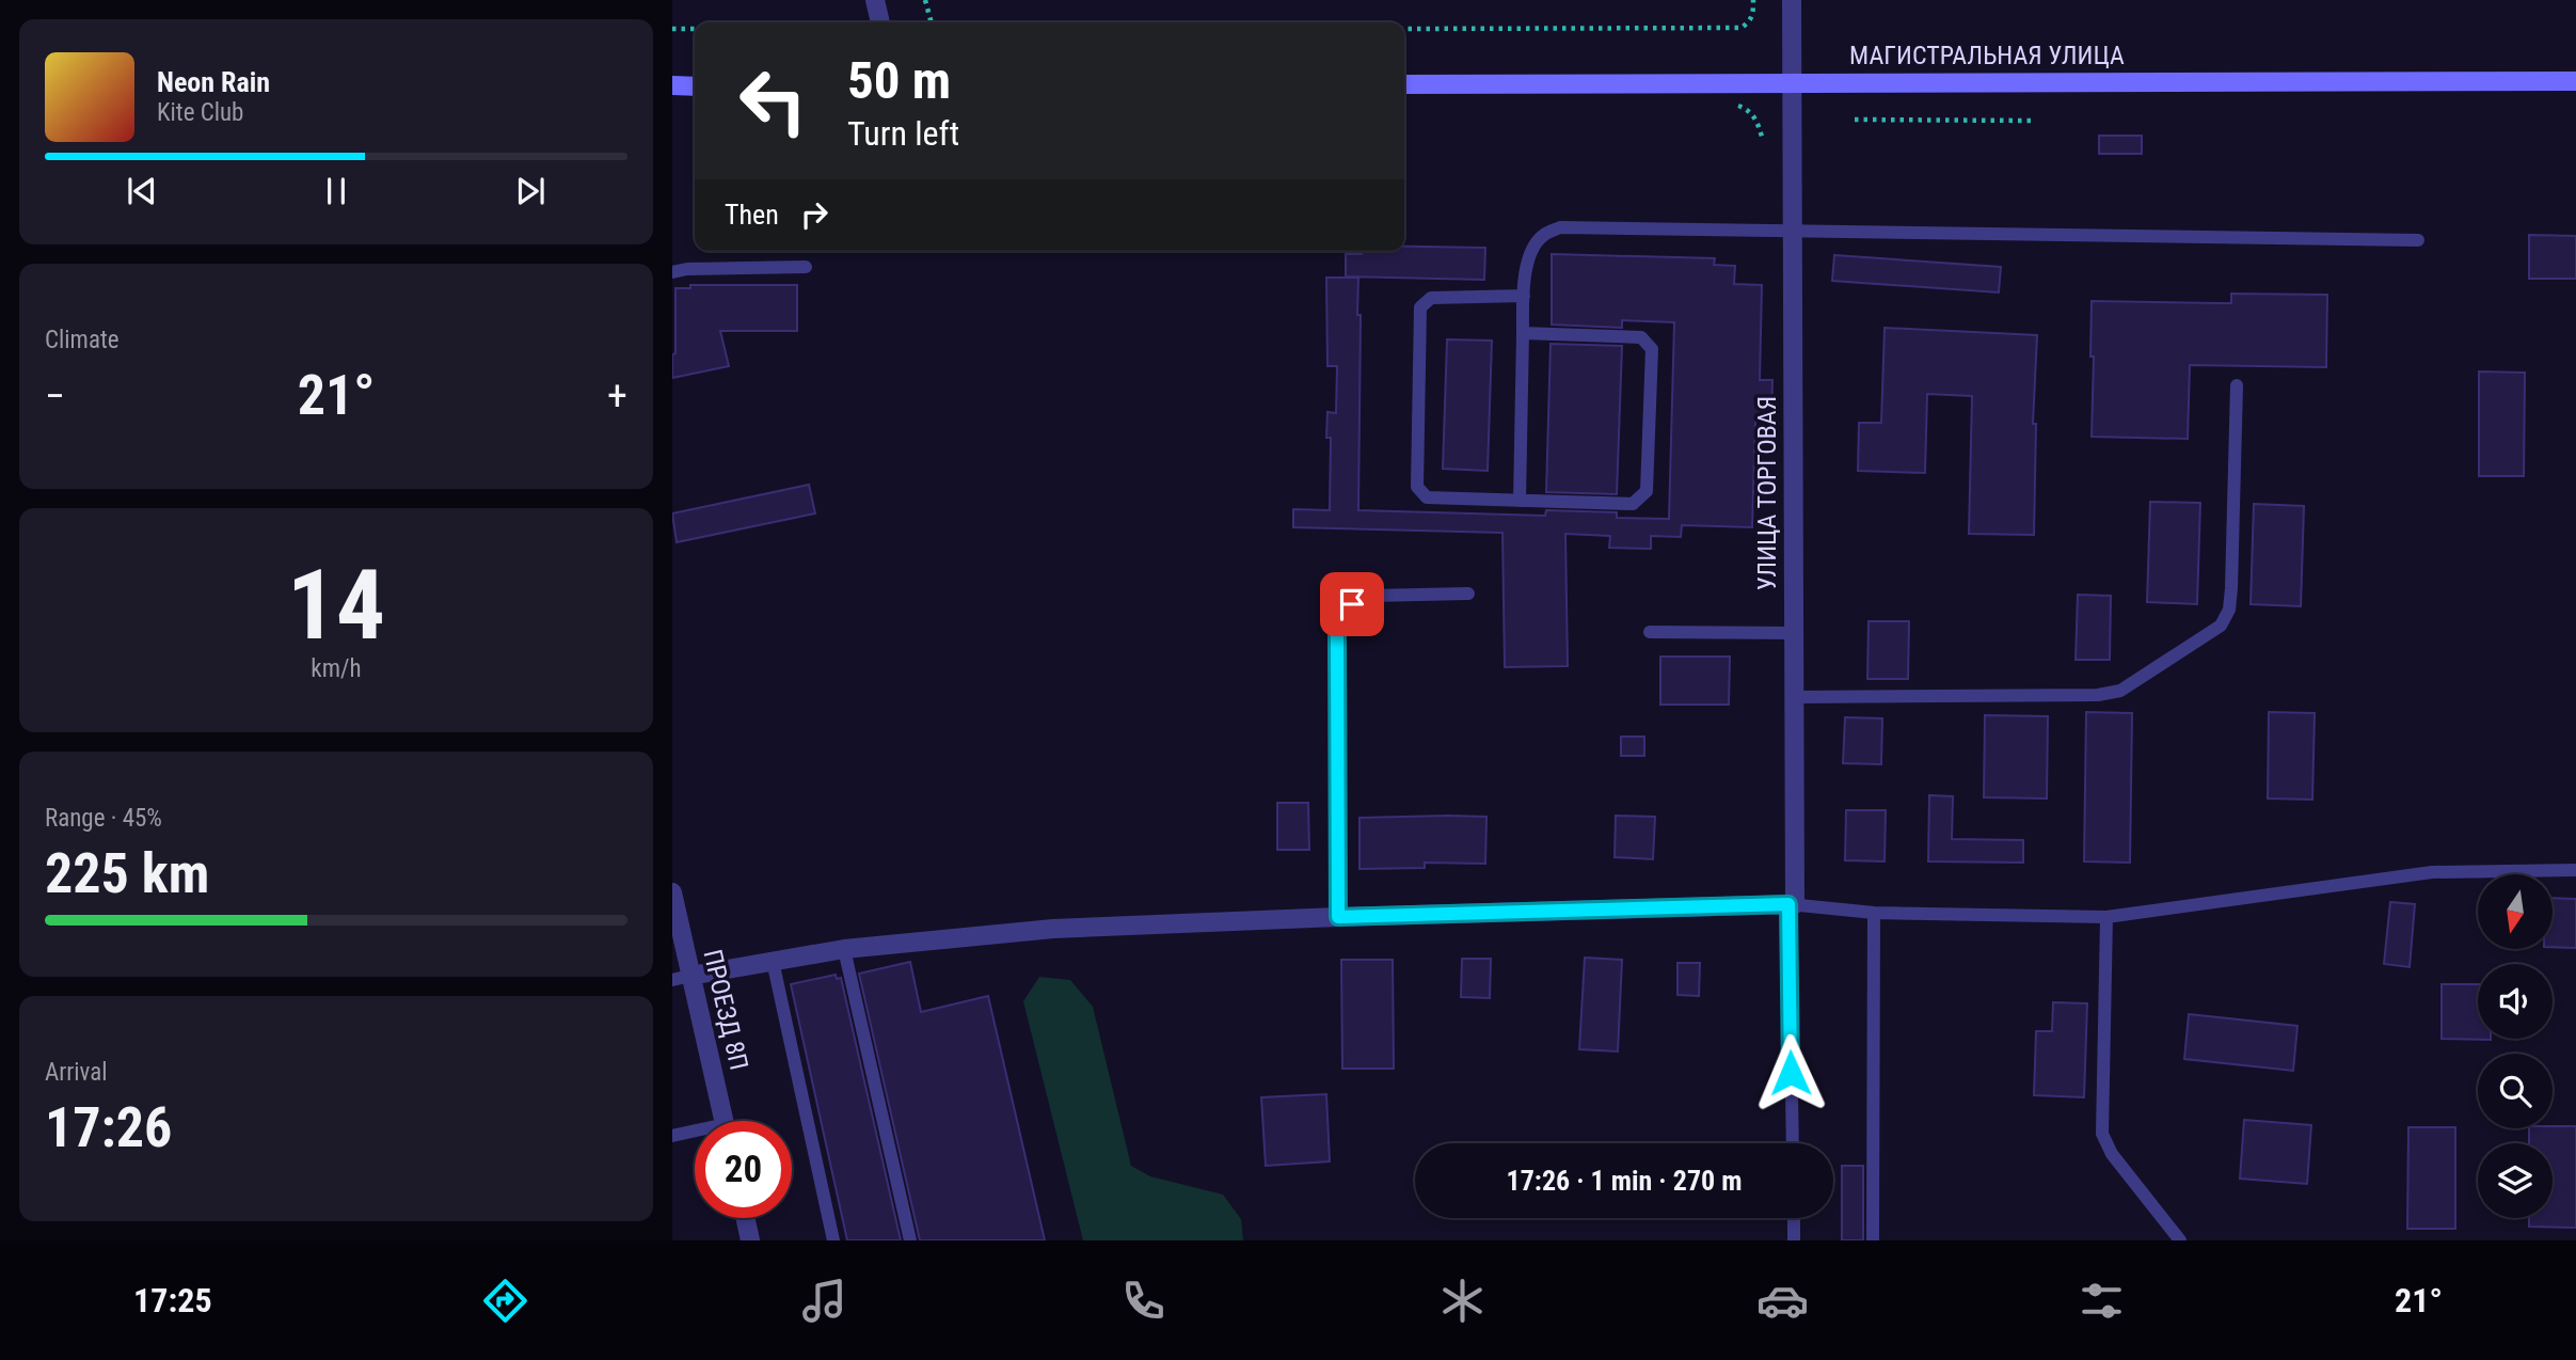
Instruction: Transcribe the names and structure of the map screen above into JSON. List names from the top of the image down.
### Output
{
  "streets": {
    "main road": ["МАГИСТРАЛЬНАЯ УЛИЦА"],
    "street": ["УЛИЦА ТОРГОВАЯ", "ПРОЕЗД 8П"]
  },
  "crossings": [
    ["МАГИСТРАЛЬНАЯ УЛИЦА", "УЛИЦА ТОРГОВАЯ"]
  ],
  "north": "bottom",
  "page": {
    "turn": ["50 m", "Turn left"],
    "song": ["Neon Rain", "Kite Club"],
    "then": "Then",
    "tile": [
      "Climate",
      ["14", "km/h"],
      ["Range · 45%", "225 km"],
      ["Arrival", "17:26"]
    ],
    "heat": ["−", "21°", "+"],
    "limit": "20",
    "trip": "17:26 · 1 min · 270 m",
    "tabs": ["17:25", "21°"]
  }
}
